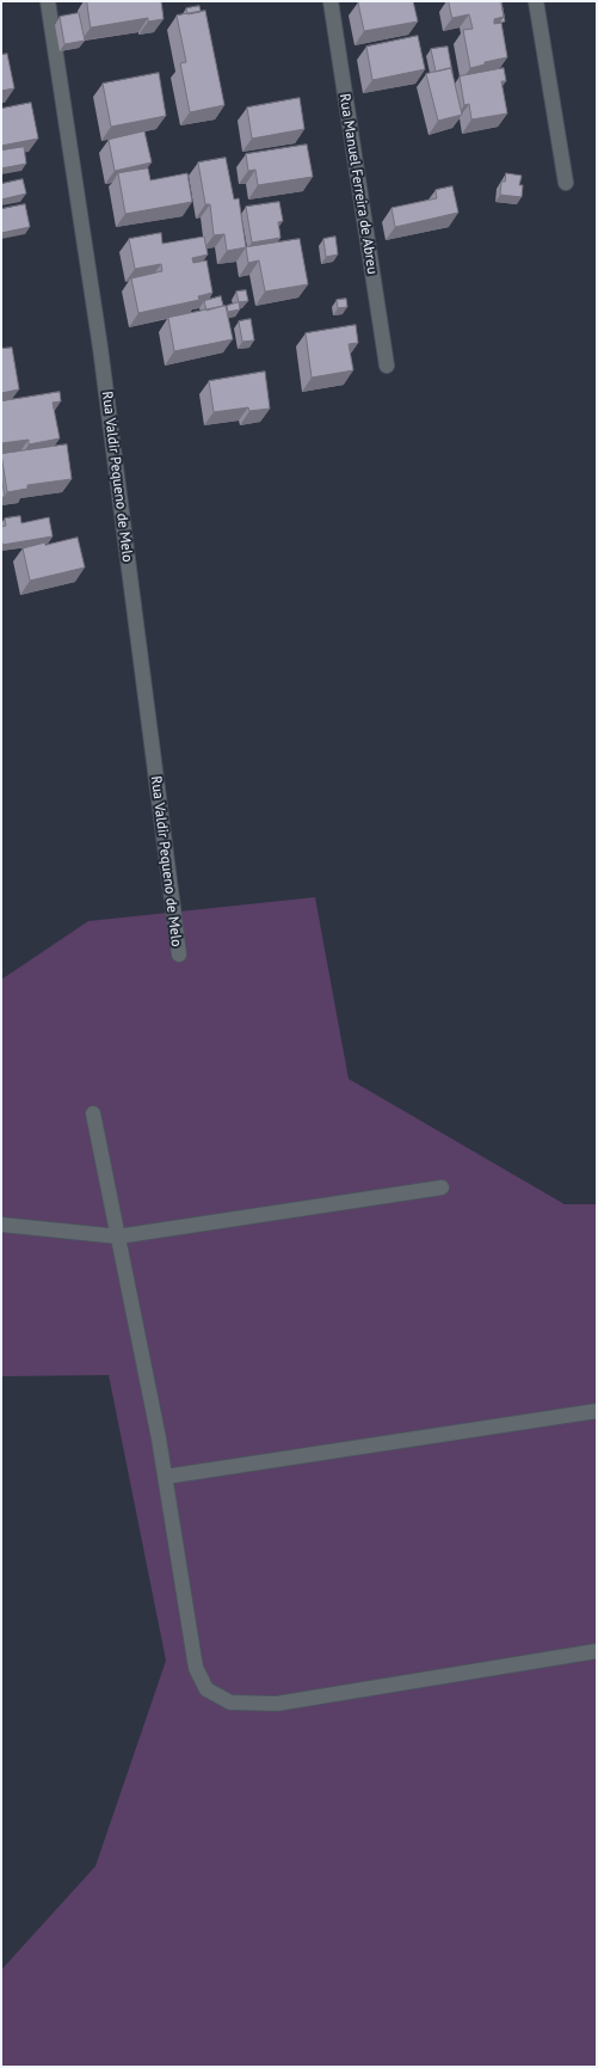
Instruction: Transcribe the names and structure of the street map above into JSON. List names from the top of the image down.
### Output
{
  "streets": {
    "street": ["Rua Manuel Ferreira de Abreu", "Rua Valdir Pequeno de Melo"]
  }
}
